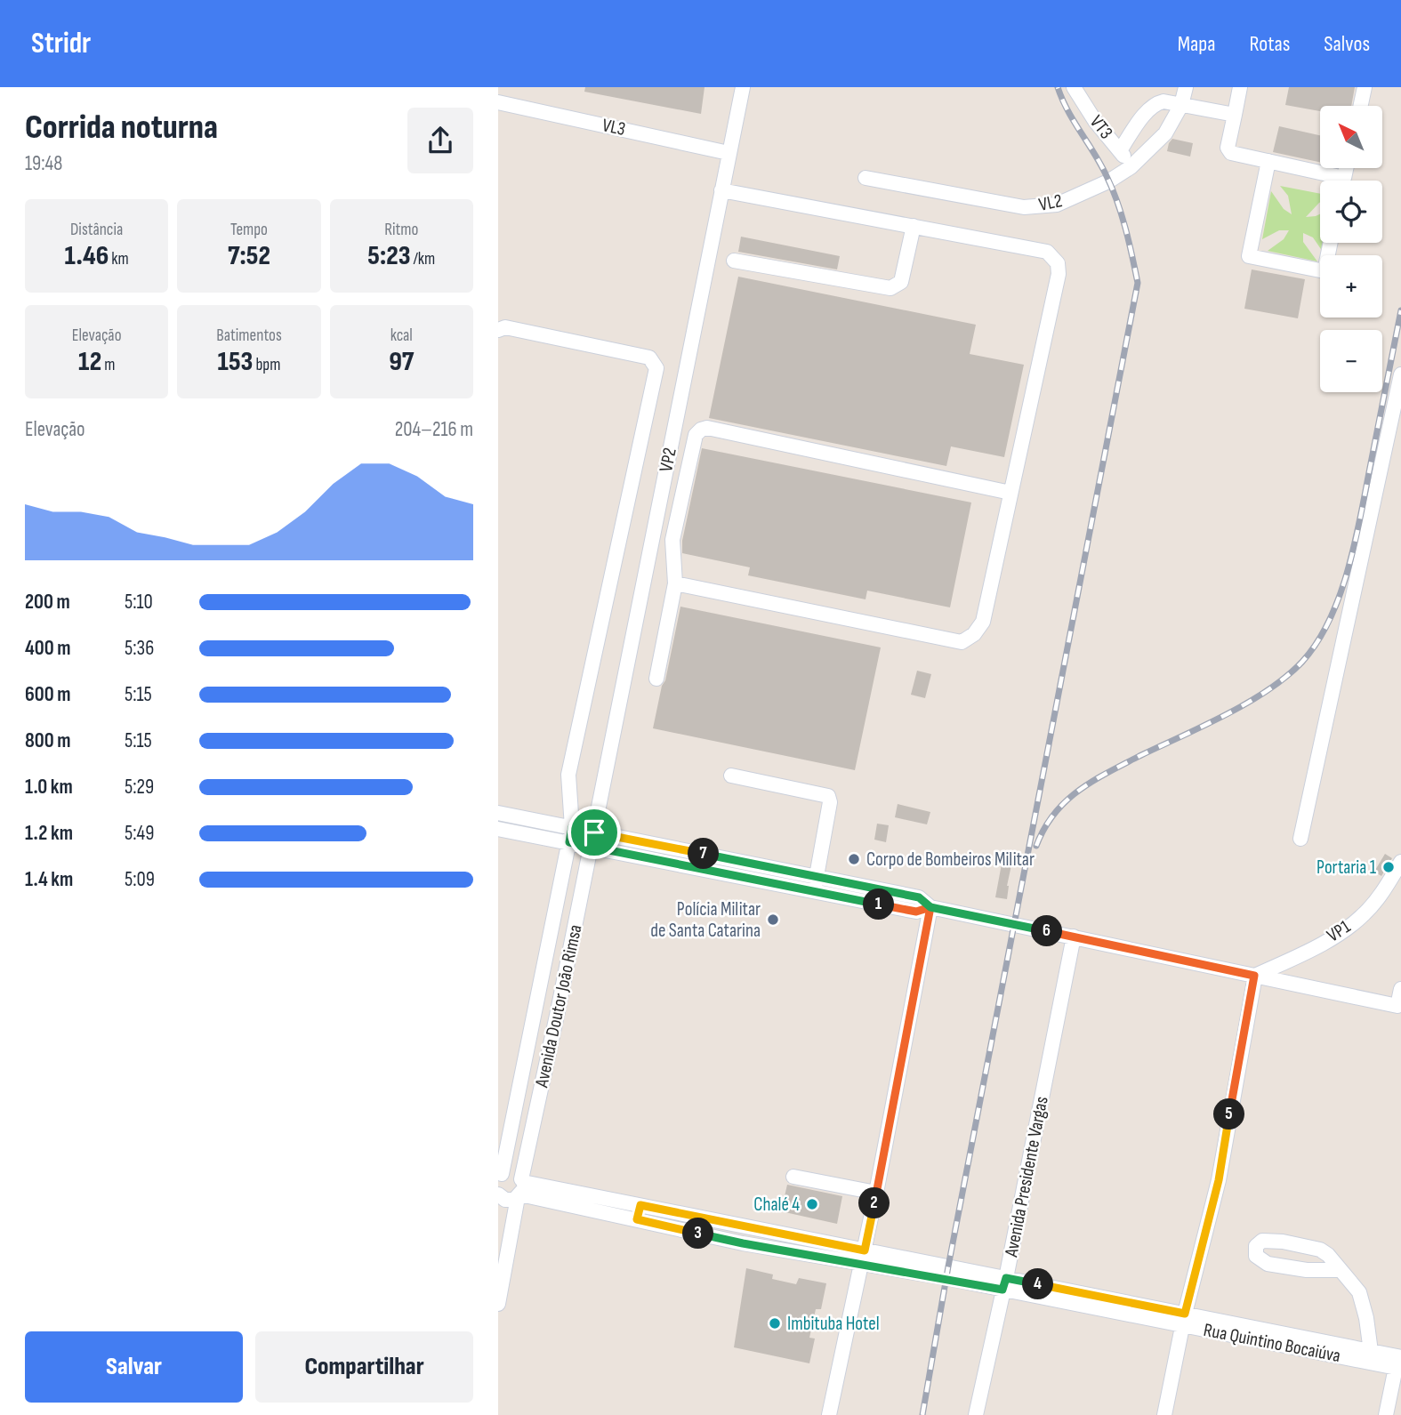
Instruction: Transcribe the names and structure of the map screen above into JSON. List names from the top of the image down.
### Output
{
  "streets": {
    "street": [
      "VL3",
      "VT3",
      "VL2",
      "VP2",
      "VP1",
      "Avenida Doutor João Rimsa",
      "Avenida Presidente Vargas",
      "Rua Quintino Bocaiúva"
    ]
  },
  "crossings": [
    ["VL3", "VP2"],
    ["VT3", "VL2"],
    ["VP2", "Avenida Doutor João Rimsa"],
    ["Avenida Doutor João Rimsa", "Rua Quintino Bocaiúva"],
    ["Avenida Presidente Vargas", "Rua Quintino Bocaiúva"]
  ],
  "places": [
    "Corpo de Bombeiros Militar",
    "Portaria 1",
    "Polícia Militar de Santa Catarina",
    "Chalé 4",
    "Imbituba Hotel"
  ],
  "north": "top left",
  "page": {
    "header": "Stridr",
    "nav": ["Mapa", "Rotas", "Salvos"],
    "heading": ["Corrida noturna", "19:48"],
    "map_buttons": ["+", "−"],
    "stats": [
      ["Distância", "1.46 km"],
      ["Tempo", "7:52"],
      ["Ritmo", "5:23 /km"],
      ["Elevação", "12 m"],
      ["Batimentos", "153 bpm"],
      ["kcal", "97"]
    ],
    "chart": ["Elevação", "204–216 m"],
    "list": [
      {
        "name": "200 m",
        "note": "5:10"
      },
      {
        "name": "400 m",
        "note": "5:36"
      },
      {
        "name": "600 m",
        "note": "5:15"
      },
      {
        "name": "800 m",
        "note": "5:15"
      },
      {
        "name": "1.0 km",
        "note": "5:29"
      },
      {
        "name": "1.2 km",
        "note": "5:49"
      },
      {
        "name": "1.4 km",
        "note": "5:09"
      }
    ],
    "pins": [
      "7",
      "1",
      "6",
      "5",
      "2",
      "3",
      "4"
    ],
    "buttons": ["Salvar", "Compartilhar"]
  }
}
